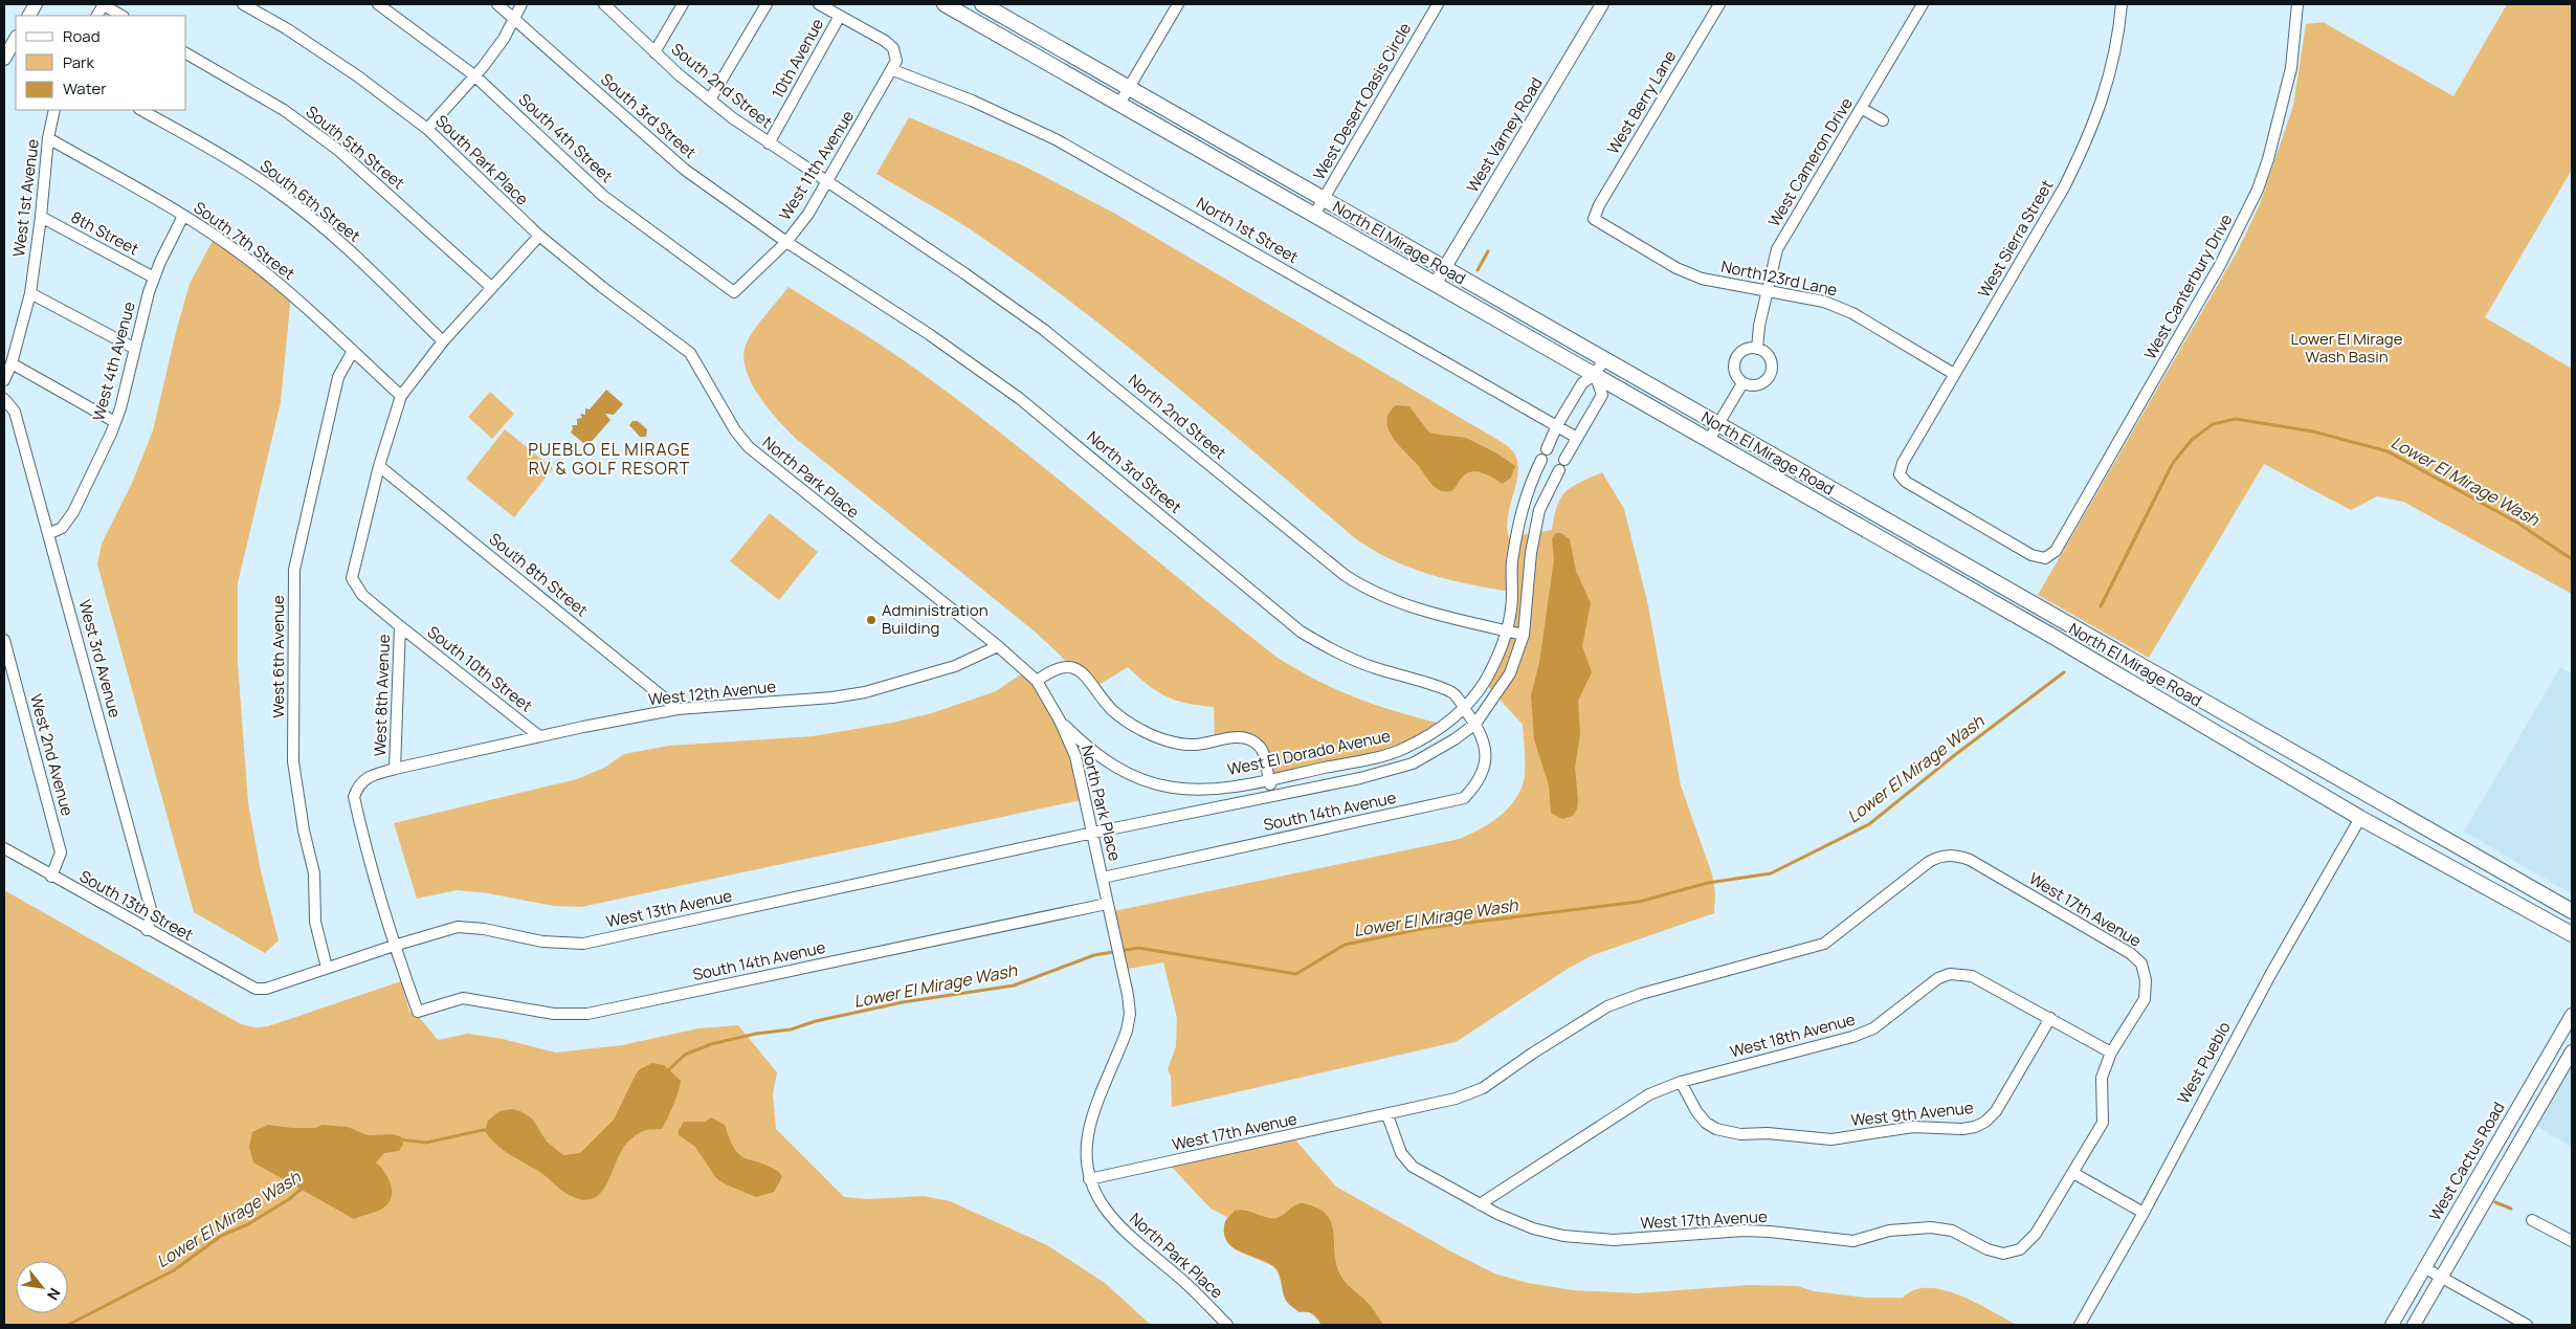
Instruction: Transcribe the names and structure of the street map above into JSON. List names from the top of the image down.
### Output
{
  "streets": {
    "main road": ["North El Mirage Road"],
    "street": [
      "10th Avenue",
      "South 2nd Street",
      "West Desert Oasis Circle",
      "West Berry Lane",
      "South 3rd Street",
      "West Varney Road",
      "South 4th Street",
      "South 5th Street",
      "South Park Place",
      "West Cameron Drive",
      "West 11th Avenue",
      "West 1st Avenue",
      "South 6th Street",
      "North 1st Street",
      "8th Street",
      "West Sierra Street",
      "South 7th Street",
      "North123rd Lane",
      "West Canterbury Drive",
      "West 4th Avenue",
      "North 2nd Street",
      "North 3rd Street",
      "North Park Place",
      "South 8th Street",
      "West 6th Avenue",
      "West 3rd Avenue",
      "South 10th Street",
      "West 12th Avenue",
      "West 8th Avenue",
      "West El Dorado Avenue",
      "West 2nd Avenue",
      "South 14th Avenue",
      "South 13th Street",
      "West 13th Avenue",
      "West 17th Avenue",
      "West 18th Avenue",
      "West Pueblo",
      "West 9th Avenue",
      "West Cactus Road"
    ]
  },
  "crossings": [
    ["10th Avenue", "South 2nd Street"],
    ["South 2nd Street", "West 11th Avenue"],
    ["South 2nd Street", "North 2nd Street"],
    ["West Desert Oasis Circle", "North El Mirage Road"],
    ["West Berry Lane", "North123rd Lane"],
    ["South 3rd Street", "West 11th Avenue"],
    ["South 3rd Street", "North 3rd Street"],
    ["West Varney Road", "North El Mirage Road"],
    ["South 4th Street", "West 11th Avenue"],
    ["South 5th Street", "West 8th Avenue"],
    ["South Park Place", "North Park Place"],
    ["South Park Place", "West 8th Avenue"],
    ["West Cameron Drive", "North123rd Lane"],
    ["West 11th Avenue", "North 1st Street"],
    ["West 11th Avenue", "North 2nd Street"],
    ["West 11th Avenue", "North 3rd Street"],
    ["West 1st Avenue", "8th Street"],
    ["West 1st Avenue", "South 7th Street"],
    ["South 6th Street", "West 8th Avenue"],
    ["8th Street", "West 4th Avenue"],
    ["West Sierra Street", "North123rd Lane"],
    ["West Sierra Street", "West Canterbury Drive"],
    ["South 7th Street", "West 4th Avenue"],
    ["South 7th Street", "West 6th Avenue"],
    ["South 7th Street", "West 8th Avenue"],
    ["North El Mirage Road", "West Pueblo"],
    ["West 4th Avenue", "West 3rd Avenue"],
    ["North 2nd Street", "West El Dorado Avenue"],
    ["North 3rd Street", "West El Dorado Avenue"],
    ["North 3rd Street", "South 14th Avenue"],
    ["North Park Place", "West 12th Avenue"],
    ["North Park Place", "West El Dorado Avenue"],
    ["North Park Place", "South 14th Avenue"],
    ["North Park Place", "West 13th Avenue"],
    ["North Park Place", "West 17th Avenue"],
    ["South 8th Street", "West 12th Avenue"],
    ["South 8th Street", "West 8th Avenue"],
    ["West 6th Avenue", "West 13th Avenue"],
    ["West 3rd Avenue", "South 13th Street"],
    ["South 10th Street", "West 12th Avenue"],
    ["South 10th Street", "West 8th Avenue"],
    ["West 12th Avenue", "West 8th Avenue"],
    ["West 8th Avenue", "South 14th Avenue"],
    ["West 8th Avenue", "West 13th Avenue"],
    ["West El Dorado Avenue", "South 14th Avenue"],
    ["West El Dorado Avenue", "West 13th Avenue"],
    ["West 2nd Avenue", "South 13th Street"],
    ["South 13th Street", "West 13th Avenue"],
    ["West 17th Avenue", "West 18th Avenue"],
    ["West 18th Avenue", "West 9th Avenue"]
  ],
  "districts": ["PUEBLO EL MIRAGE RV & GOLF RESORT"],
  "water": ["Lower El Mirage Wash"],
  "parks": ["Lower El Mirage Wash Basin"],
  "places": ["Administration Building"],
  "legend": ["Road", "Park", "Water"],
  "north": "bottom right"
}
